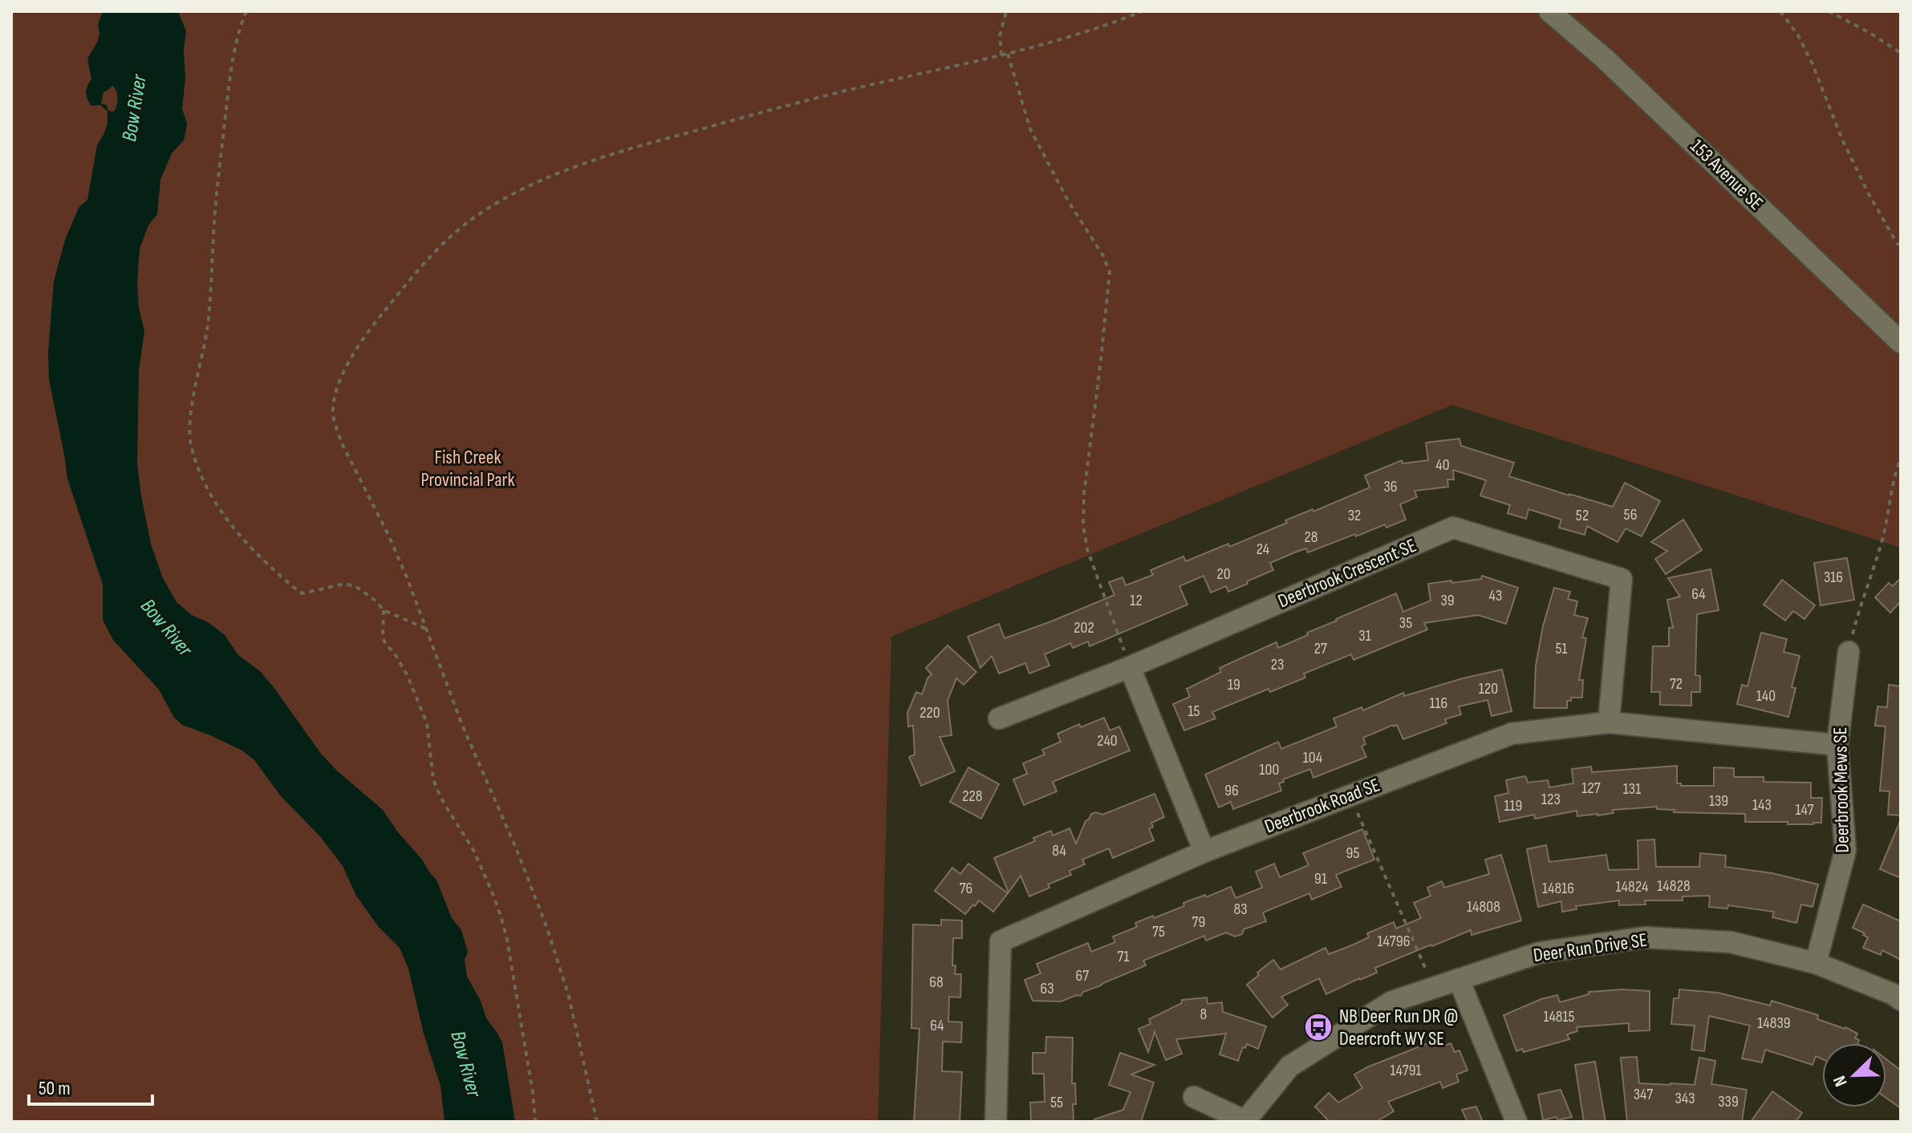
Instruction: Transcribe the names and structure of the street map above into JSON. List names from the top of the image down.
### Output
{
  "streets": {
    "street": [
      "153 Avenue SE",
      "Deerbrook Crescent SE",
      "Deerbrook Mews SE",
      "Deerbrook Road SE",
      "Deer Run Drive SE"
    ]
  },
  "crossings": [
    ["Deerbrook Crescent SE", "Deerbrook Road SE"],
    ["Deerbrook Mews SE", "Deerbrook Road SE"],
    ["Deerbrook Mews SE", "Deer Run Drive SE"]
  ],
  "water": ["Bow River"],
  "parks": ["Fish Creek Provincial Park"],
  "places": {
    "bus stop": ["NB Deer Run DR @ Deercroft WY SE"]
  },
  "house_numbers": [
    "40",
    "36",
    "56",
    "32",
    "52",
    "28",
    "24",
    "20",
    "316",
    "64",
    "43",
    "12",
    "39",
    "35",
    "202",
    "31",
    "27",
    "51",
    "23",
    "72",
    "19",
    "120",
    "140",
    "116",
    "15",
    "220",
    "240",
    "104",
    "100",
    "127",
    "131",
    "96",
    "228",
    "123",
    "139",
    "143",
    "119",
    "147",
    "84",
    "95",
    "91",
    "14828",
    "14824",
    "76",
    "14816",
    "14808",
    "83",
    "79",
    "75",
    "14796",
    "71",
    "67",
    "68",
    "63",
    "8",
    "14815",
    "14839",
    "64",
    "14791",
    "347",
    "343",
    "339",
    "55"
  ],
  "scale_bar": "50 m",
  "north": "bottom left"
}
